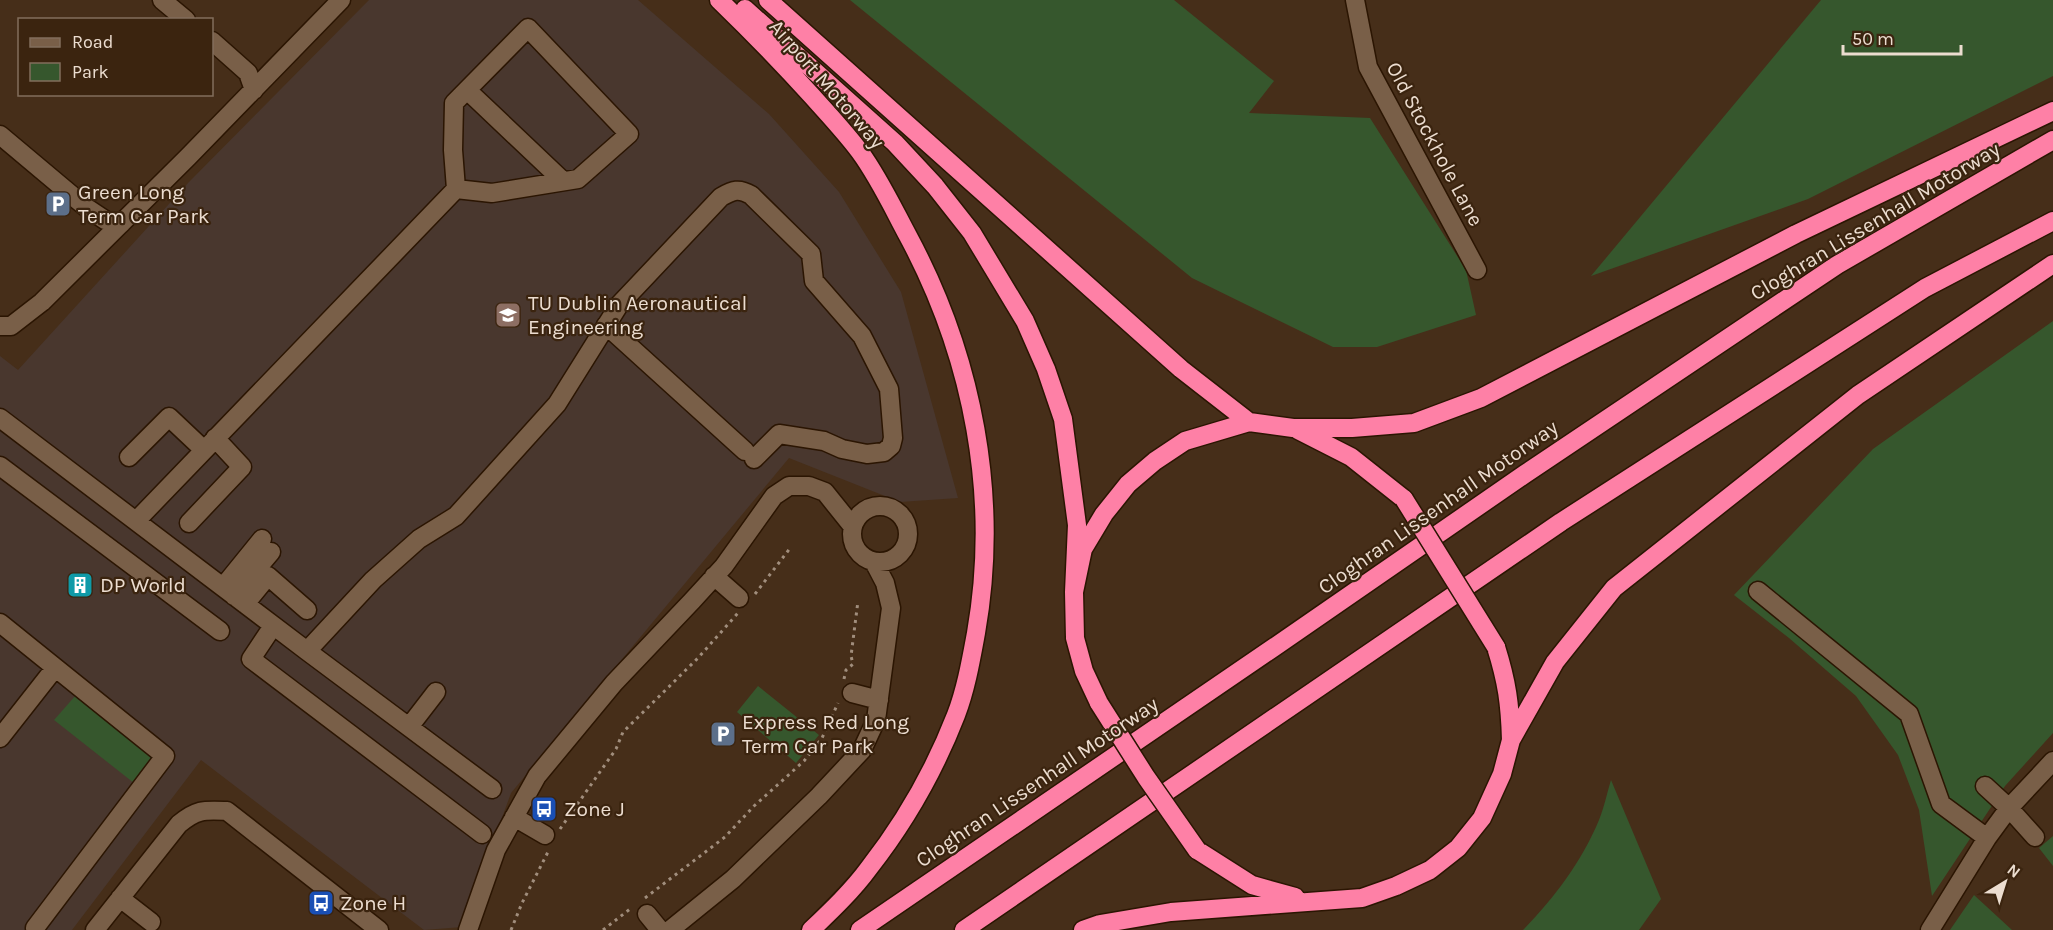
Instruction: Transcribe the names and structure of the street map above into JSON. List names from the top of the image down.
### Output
{
  "streets": {
    "highway": ["Airport Motorway", "Cloghran Lissenhall Motorway"],
    "street": ["Old Stockhole Lane"]
  },
  "places": {
    "parking": ["Green Long Term Car Park", "Express Red Long Term Car Park"],
    "school or university": ["TU Dublin Aeronautical Engineering"],
    "building": ["DP World"],
    "bus stop": ["Zone J", "Zone H"]
  },
  "legend": ["Road", "Park"],
  "scale_bar": "50 m",
  "north": "top right"
}
